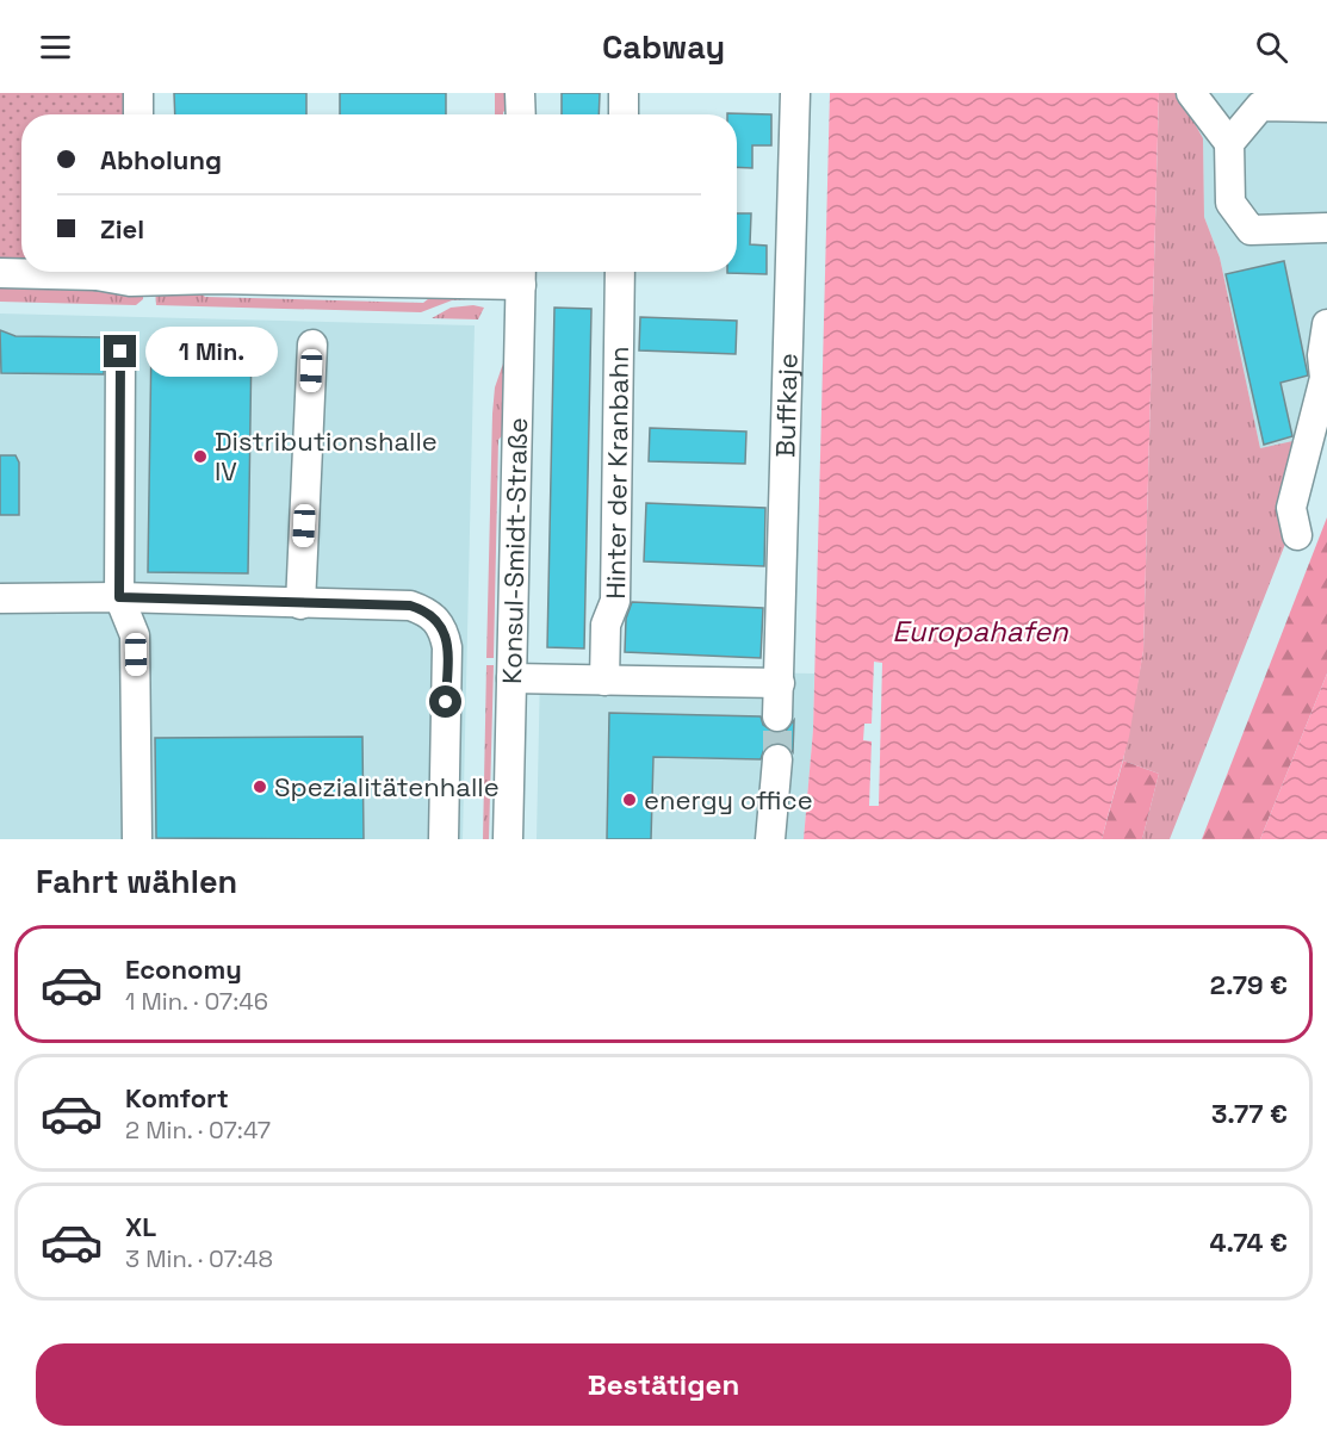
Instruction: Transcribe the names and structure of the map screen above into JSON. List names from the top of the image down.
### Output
{
  "streets": {
    "street": ["Buffkaje", "Hinter der Kranbahn", "Konsul-Smidt-Straße"]
  },
  "water": ["Europahafen"],
  "places": ["Distributionshalle IV", "Spezialitätenhalle", "energy office"],
  "page": {
    "header": "Cabway",
    "banner": ["Abholung", "Ziel"],
    "bubble": "1 Min.",
    "heading": "Fahrt wählen",
    "list": [
      {
        "name": "Economy",
        "note": "1 Min. · 07:46",
        "value": "2.79 €"
      },
      {
        "name": "Komfort",
        "note": "2 Min. · 07:47",
        "value": "3.77 €"
      },
      {
        "name": "XL",
        "note": "3 Min. · 07:48",
        "value": "4.74 €"
      }
    ],
    "buttons": "Bestätigen"
  }
}
